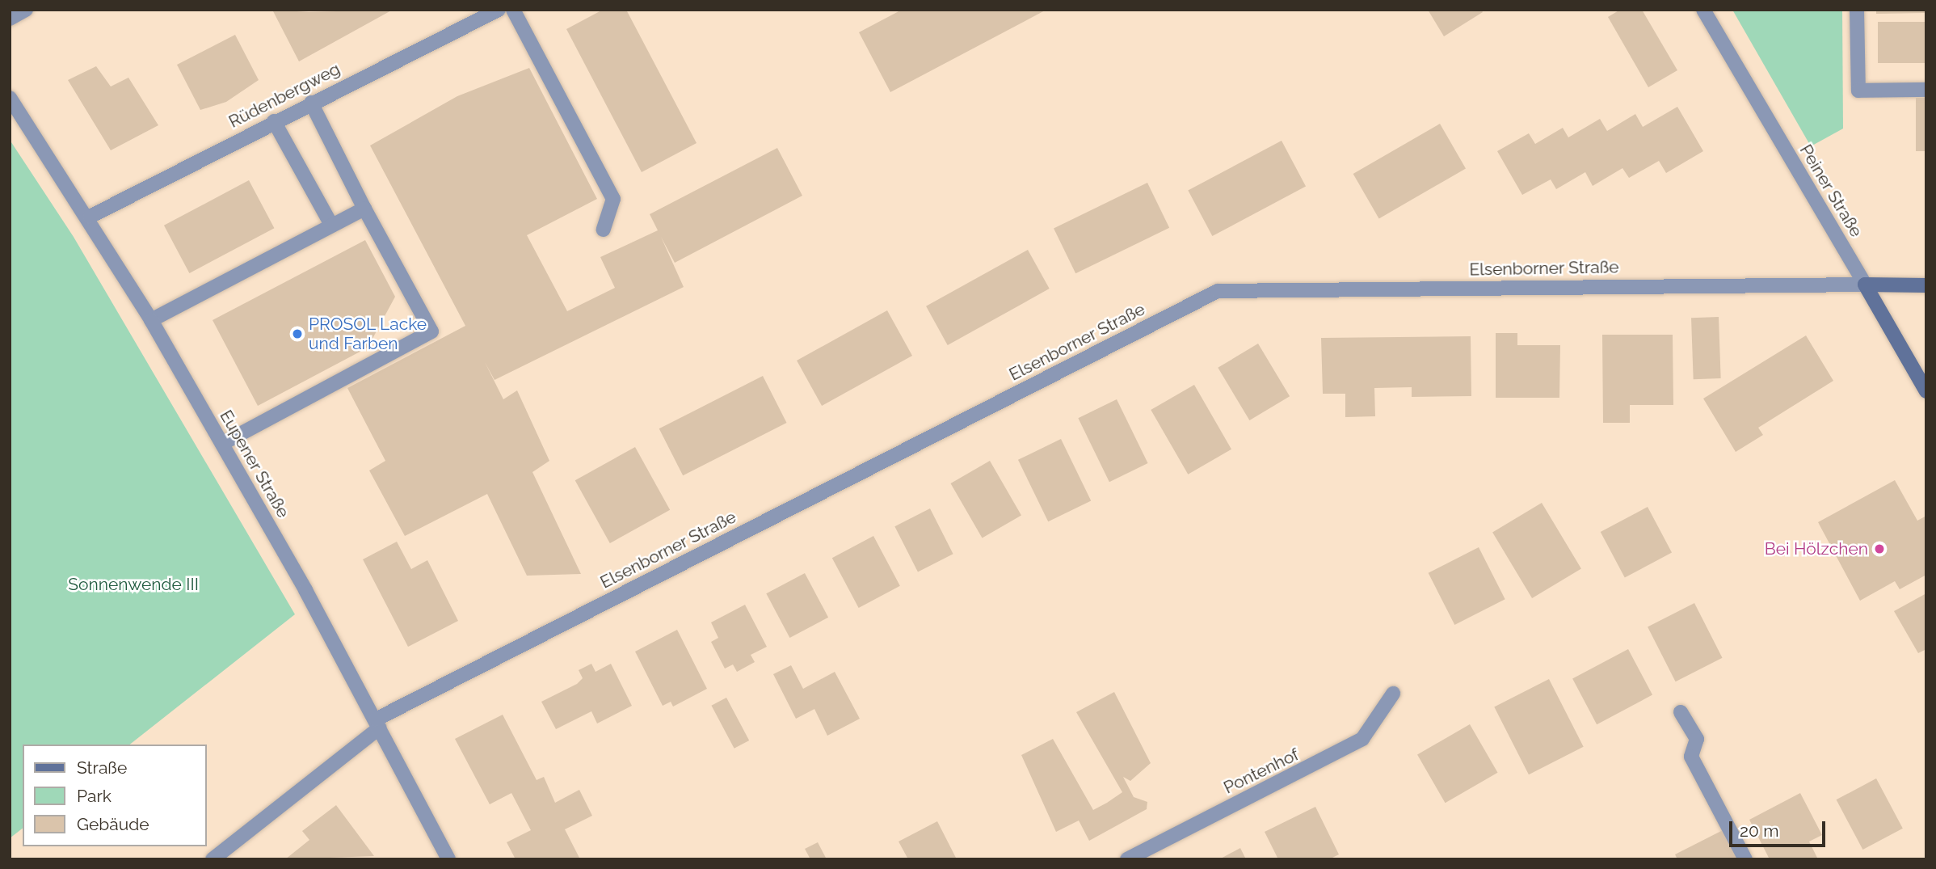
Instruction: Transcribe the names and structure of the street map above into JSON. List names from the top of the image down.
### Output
{
  "streets": {
    "street": [
      "Rüdenbergweg",
      "Peiner Straße",
      "Elsenborner Straße",
      "Eupener Straße",
      "Pontenhof"
    ]
  },
  "crossings": [
    ["Rüdenbergweg", "Eupener Straße"],
    ["Peiner Straße", "Elsenborner Straße"],
    ["Elsenborner Straße", "Eupener Straße"]
  ],
  "parks": ["Sonnenwende III"],
  "places": ["PROSOL Lacke und Farben", "Bei Hölzchen"],
  "legend": ["Straße", "Park", "Gebäude"],
  "scale_bar": "20 m"
}
